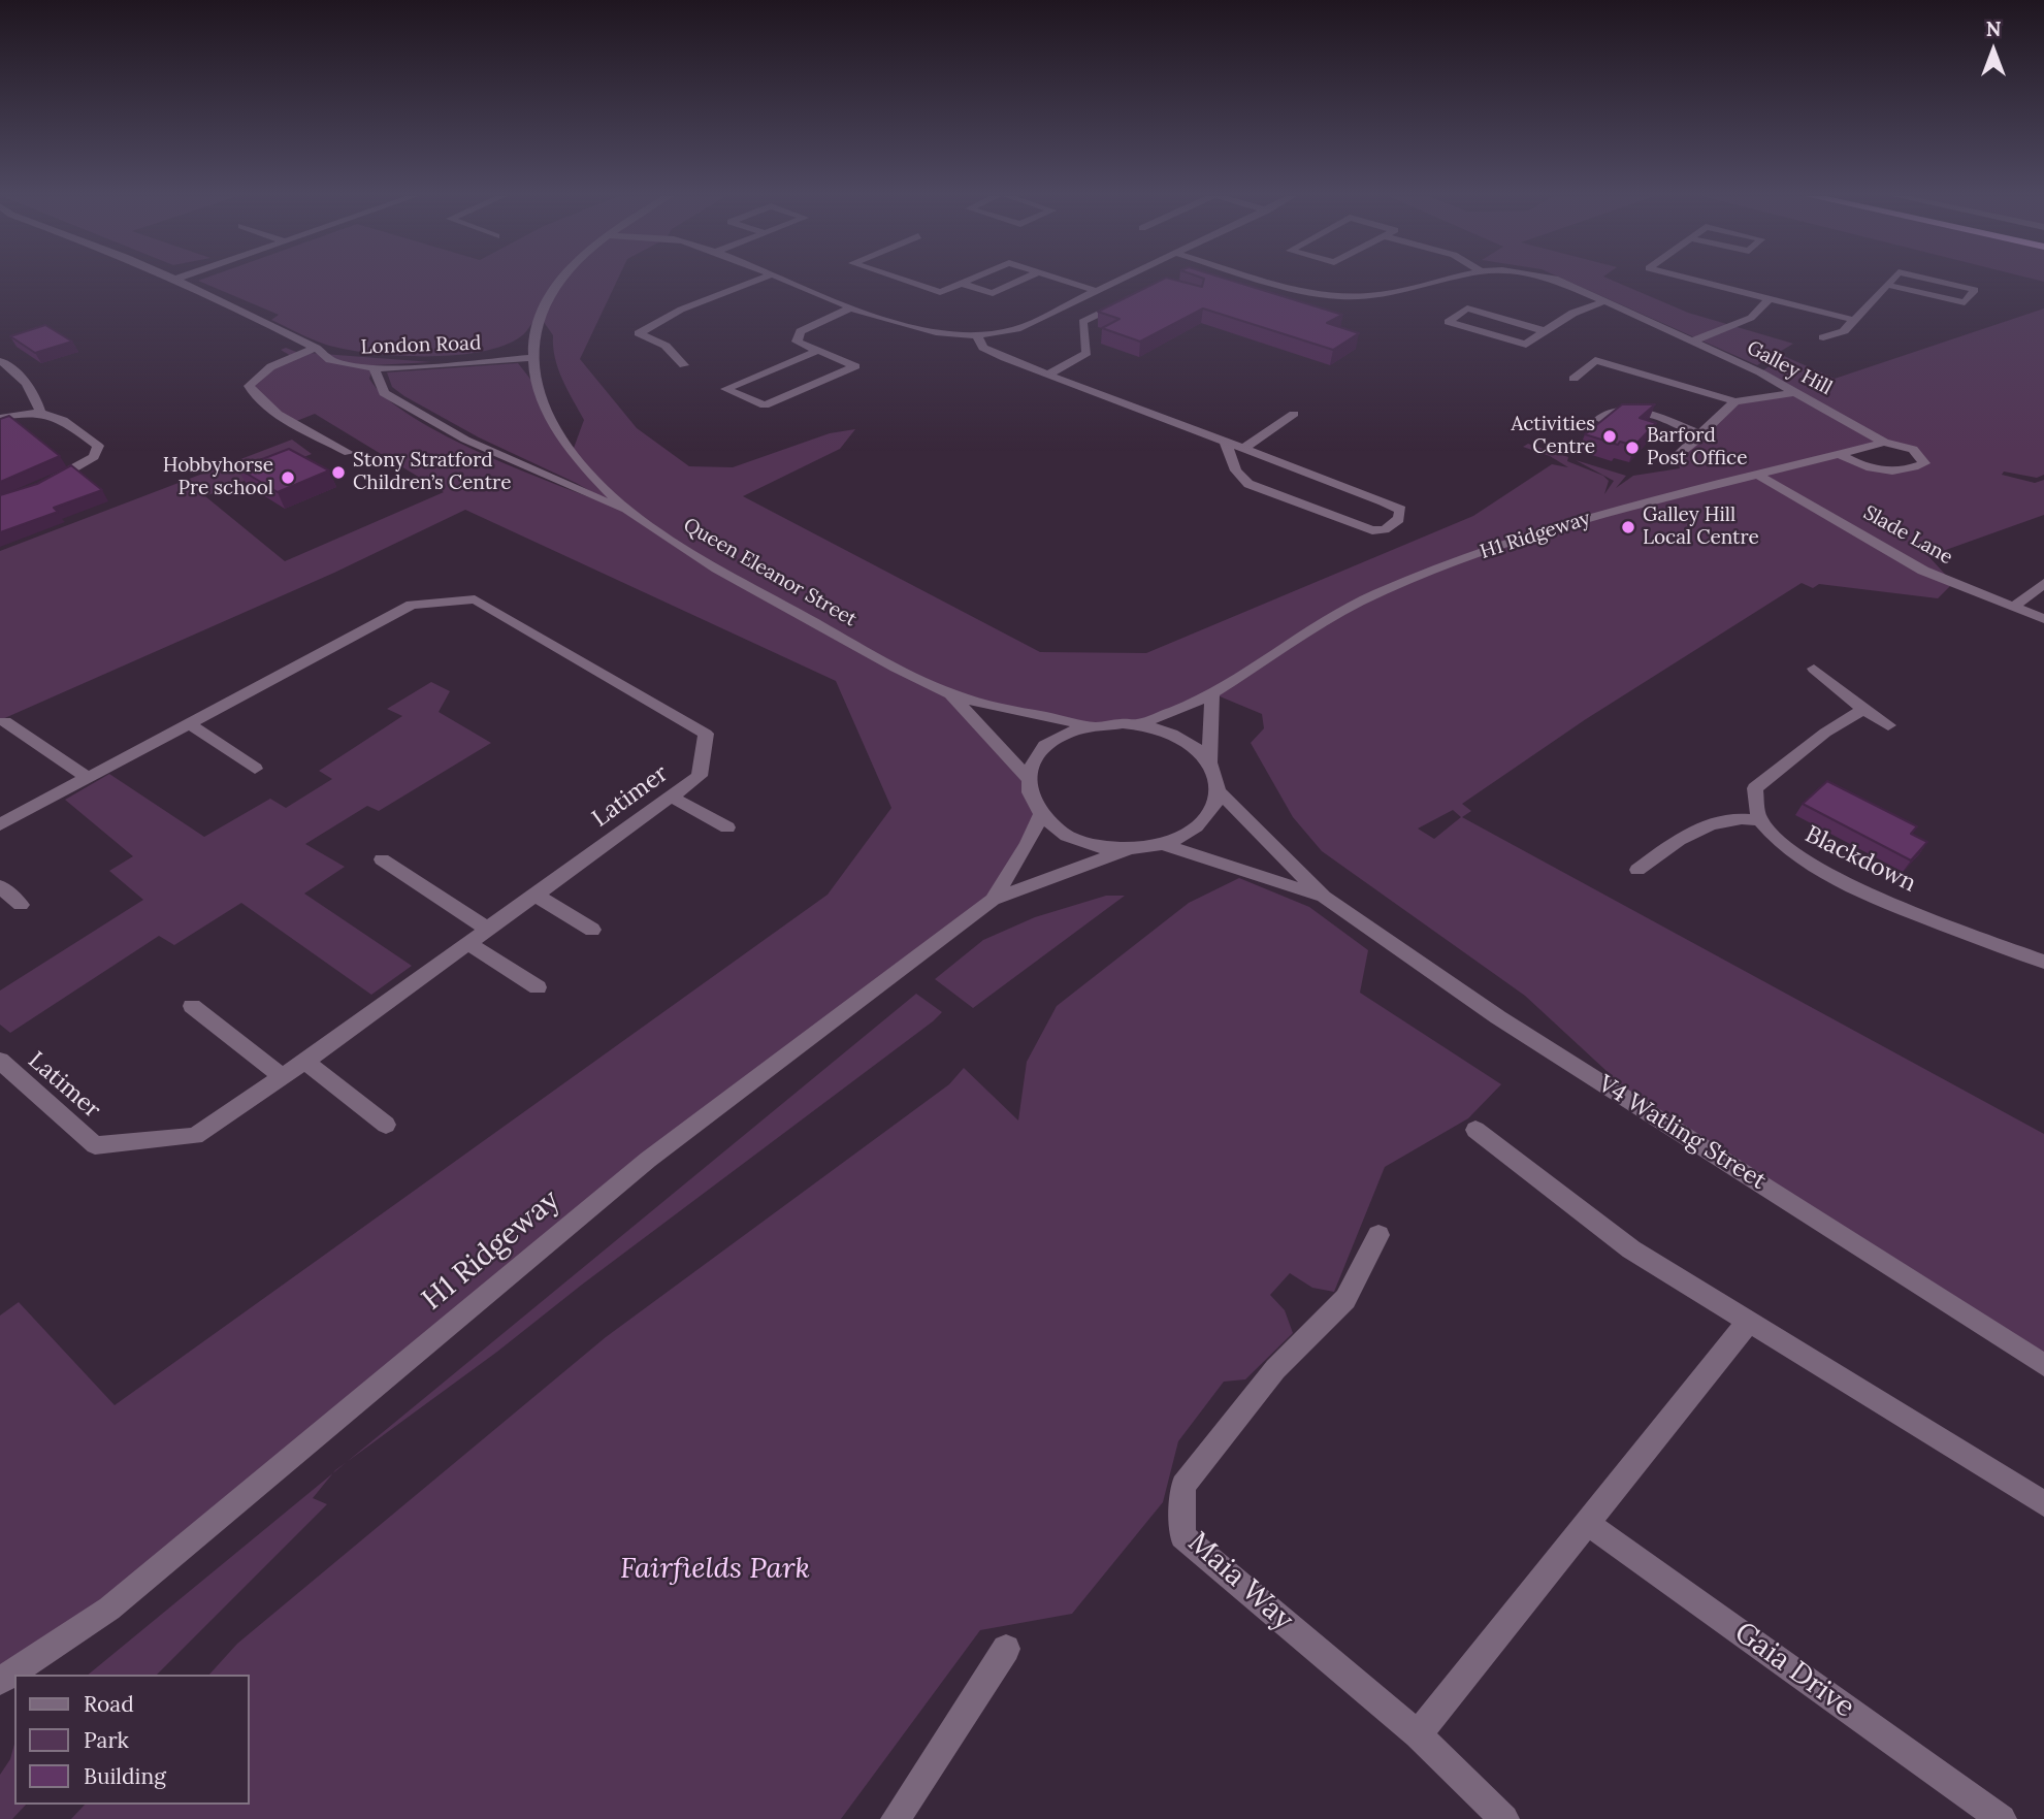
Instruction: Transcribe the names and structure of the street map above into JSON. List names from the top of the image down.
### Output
{
  "streets": {
    "street": [
      "London Road",
      "Galley Hill",
      "H1 Ridgeway",
      "Slade Lane",
      "Queen Eleanor Street",
      "Latimer",
      "Blackdown",
      "V4 Watling Street",
      "Maia Way",
      "Gaia Drive"
    ]
  },
  "crossings": [
    ["London Road", "Queen Eleanor Street"],
    ["Galley Hill", "H1 Ridgeway"],
    ["H1 Ridgeway", "Slade Lane"],
    ["H1 Ridgeway", "Queen Eleanor Street"],
    ["H1 Ridgeway", "V4 Watling Street"],
    ["Queen Eleanor Street", "V4 Watling Street"]
  ],
  "parks": ["Fairfields Park"],
  "places": [
    "Activities Centre",
    "Barford Post Office",
    "Stony Stratford Children’s Centre",
    "Hobbyhorse Pre school",
    "Galley Hill Local Centre"
  ],
  "legend": ["Road", "Park", "Building"],
  "north": "top"
}
